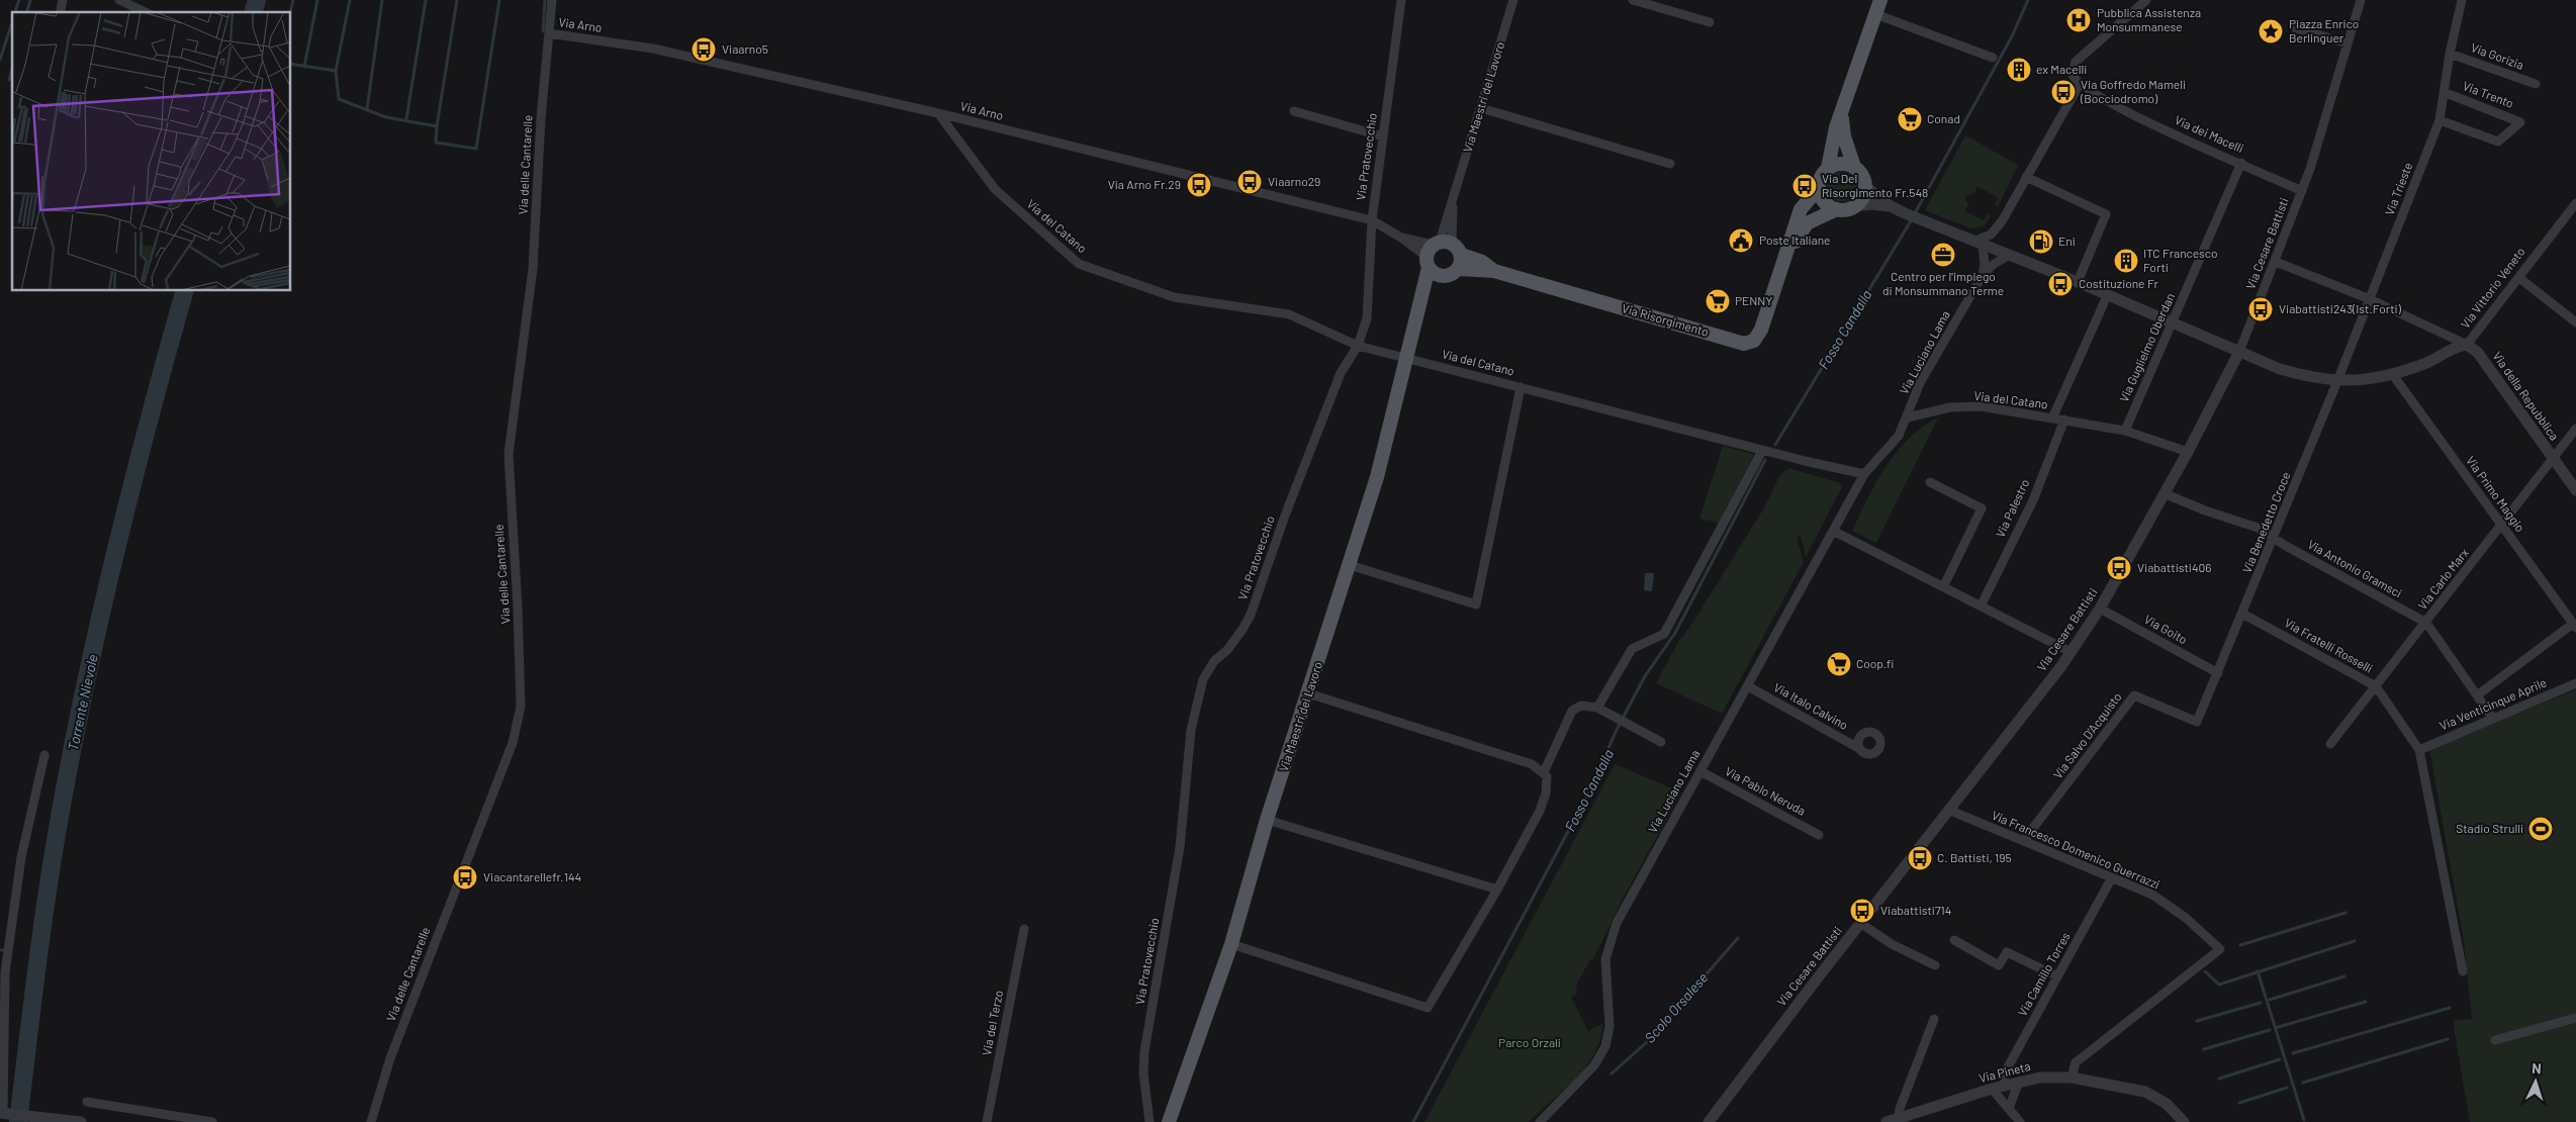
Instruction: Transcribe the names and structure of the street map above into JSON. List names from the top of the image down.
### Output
{
  "streets": {
    "main road": ["Via Maestri del Lavoro", "Via Risorgimento"],
    "street": [
      "Via Arno",
      "Via Gorizia",
      "Via Trento",
      "Via dei Macelli",
      "Via Pratovecchio",
      "Via delle Cantarelle",
      "Via Trieste",
      "Via del Catano",
      "Via Cesare Battisti",
      "Via Vittorio Veneto",
      "Via Guglielmo Oberdan",
      "Via Luciano Lama",
      "Via della Repubblica",
      "Via Primo Maggio",
      "Via Palestro",
      "Via Benedetto Croce",
      "Via Antonio Gramsci",
      "Via Carlo Marx",
      "Via Goito",
      "Via Fratelli Rosselli",
      "Via Venticinque Aprile",
      "Via Italo Calvino",
      "Via Salvo D'Acquisto",
      "Via Pablo Neruda",
      "Via Francesco Domenico Guerrazzi",
      "Via Camillo Torres",
      "Via del Terzo",
      "Via Pineta"
    ]
  },
  "crossings": [
    ["Via Arno", "Via Maestri del Lavoro"],
    ["Via Arno", "Via Pratovecchio"],
    ["Via Arno", "Via delle Cantarelle"],
    ["Via Arno", "Via del Catano"],
    ["Via Gorizia", "Via Trieste"],
    ["Via Trento", "Via Trieste"],
    ["Via Maestri del Lavoro", "Via del Catano"],
    ["Via dei Macelli", "Via Cesare Battisti"],
    ["Via dei Macelli", "Via Guglielmo Oberdan"],
    ["Via Pratovecchio", "Via del Catano"],
    ["Via Trieste", "Via Vittorio Veneto"],
    ["Via Trieste", "Via Benedetto Croce"],
    ["Via del Catano", "Via Cesare Battisti"],
    ["Via del Catano", "Via Vittorio Veneto"],
    ["Via del Catano", "Via Guglielmo Oberdan"],
    ["Via del Catano", "Via Luciano Lama"],
    ["Via del Catano", "Via Palestro"],
    ["Via Cesare Battisti", "Via Vittorio Veneto"],
    ["Via Cesare Battisti", "Via Antonio Gramsci"],
    ["Via Cesare Battisti", "Via Goito"],
    ["Via Cesare Battisti", "Via Francesco Domenico Guerrazzi"],
    ["Via Vittorio Veneto", "Via Guglielmo Oberdan"],
    ["Via Vittorio Veneto", "Via della Repubblica"],
    ["Via Vittorio Veneto", "Via Primo Maggio"],
    ["Via Vittorio Veneto", "Via Benedetto Croce"],
    ["Via Luciano Lama", "Via Italo Calvino"],
    ["Via Luciano Lama", "Via Pablo Neruda"],
    ["Via della Repubblica", "Via Carlo Marx"],
    ["Via Primo Maggio", "Via Carlo Marx"],
    ["Via Benedetto Croce", "Via Antonio Gramsci"],
    ["Via Benedetto Croce", "Via Goito"],
    ["Via Benedetto Croce", "Via Fratelli Rosselli"],
    ["Via Benedetto Croce", "Via Salvo D'Acquisto"],
    ["Via Antonio Gramsci", "Via Carlo Marx"],
    ["Via Antonio Gramsci", "Via Venticinque Aprile"],
    ["Via Carlo Marx", "Via Fratelli Rosselli"],
    ["Via Goito", "Via Salvo D'Acquisto"],
    ["Via Fratelli Rosselli", "Via Venticinque Aprile"],
    ["Via Salvo D'Acquisto", "Via Francesco Domenico Guerrazzi"],
    ["Via Francesco Domenico Guerrazzi", "Via Camillo Torres"],
    ["Via Francesco Domenico Guerrazzi", "Via Pineta"],
    ["Via Camillo Torres", "Via Pineta"]
  ],
  "water": ["Fosso Candalla", "Torrente Nievole", "Scolo Orsalese"],
  "parks": ["Parco Orzali"],
  "places": {
    "hospital": ["Pubblica Assistenza Monsummanese"],
    "place": ["Piazza Enrico Berlinguer"],
    "bus stop": [
      "Viaarno5",
      "Via Goffredo Mameli (Bocciodromo)",
      "Viaarno29",
      "Via Arno Fr.29",
      "Via Del Risorgimento Fr.548",
      "Costituzione Fr",
      "Viabattisti243(Ist.Forti)",
      "Viabattisti406",
      "C. Battisti, 195",
      "Viacantarellefr.144",
      "Viabattisti714"
    ],
    "building": ["ex Macelli", "ITC Francesco Forti"],
    "supermarket": ["Conad", "PENNY", "Coop.fi"],
    "public building": ["Poste Italiane"],
    "fuel station": ["Eni"],
    "office": ["Centro per l'impiego di Monsummano Terme"],
    "sports": ["Stadio Strulli"]
  },
  "north": "top"
}
